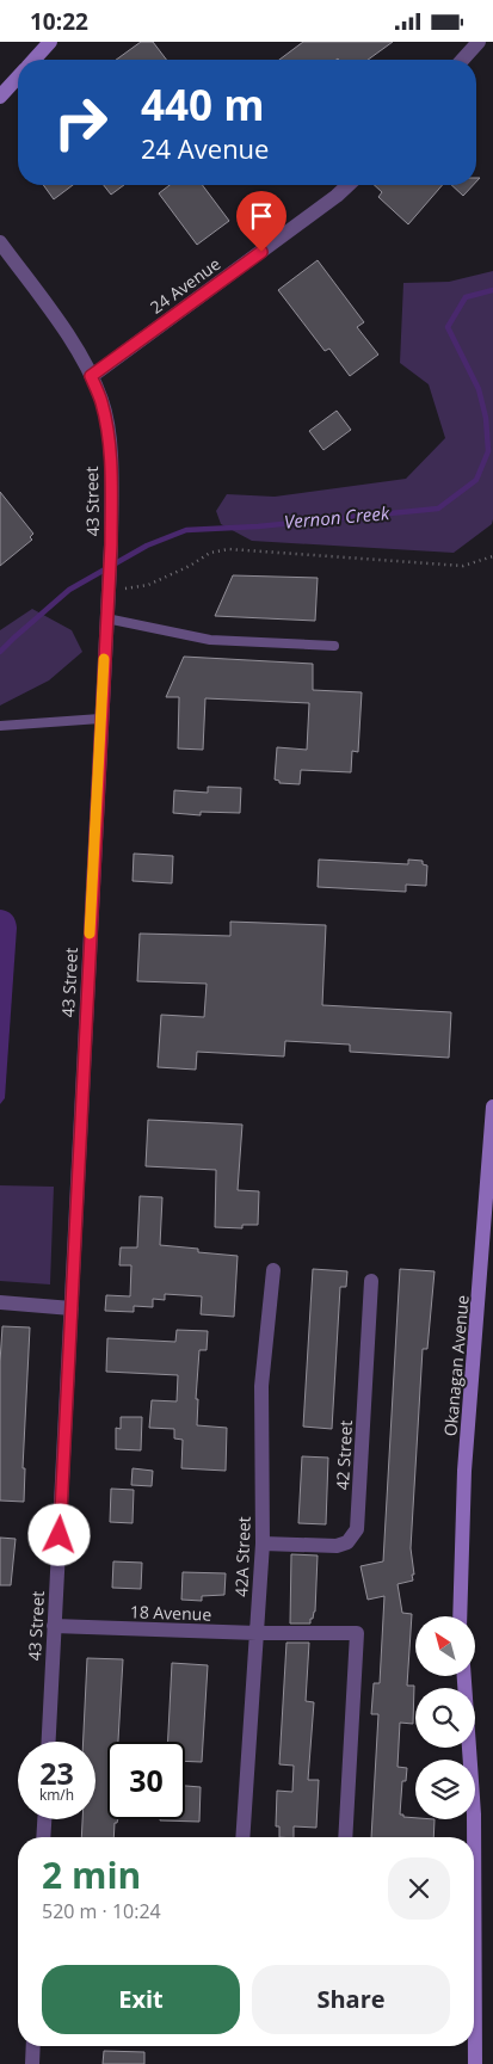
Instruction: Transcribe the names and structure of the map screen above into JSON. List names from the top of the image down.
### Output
{
  "streets": {
    "street": [
      "24 Avenue",
      "43 Street",
      "Okanagan Avenue",
      "42 Street",
      "42A Street",
      "18 Avenue"
    ]
  },
  "crossings": [
    ["24 Avenue", "43 Street"],
    ["43 Street", "18 Avenue"],
    ["42 Street", "42A Street"],
    ["42A Street", "18 Avenue"]
  ],
  "water": ["Vernon Creek"],
  "north": "top left",
  "page": {
    "status": "10:22",
    "turn": ["440 m", "24 Avenue"],
    "speed": "23 km/h",
    "limit": "30",
    "heading": ["2 min", "520 m · 10:24"],
    "buttons": ["Exit", "Share"]
  }
}
